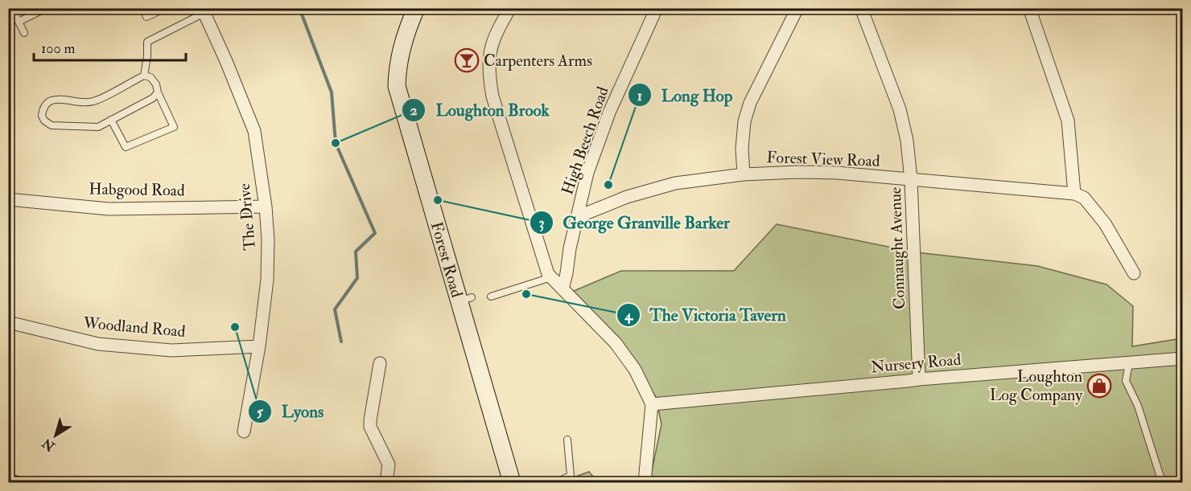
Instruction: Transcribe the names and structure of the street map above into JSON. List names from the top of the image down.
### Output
{
  "streets": {
    "street": [
      "High Beech Road",
      "Forest View Road",
      "Habgood Road",
      "The Drive",
      "Connaught Avenue",
      "Forest Road",
      "Woodland Road",
      "Nursery Road"
    ]
  },
  "crossings": [
    ["High Beech Road", "Forest View Road"],
    ["Forest View Road", "Connaught Avenue"],
    ["Habgood Road", "The Drive"],
    ["The Drive", "Woodland Road"],
    ["Connaught Avenue", "Nursery Road"]
  ],
  "places": {
    "bar": ["Carpenters Arms"],
    "other": [
      "Loughton Brook",
      "Long Hop",
      "George Granville Barker",
      "The Victoria Tavern",
      "Lyons"
    ],
    "shop": ["Loughton Log Company"]
  },
  "scale_bar": "100 m",
  "north": "bottom left"
}
